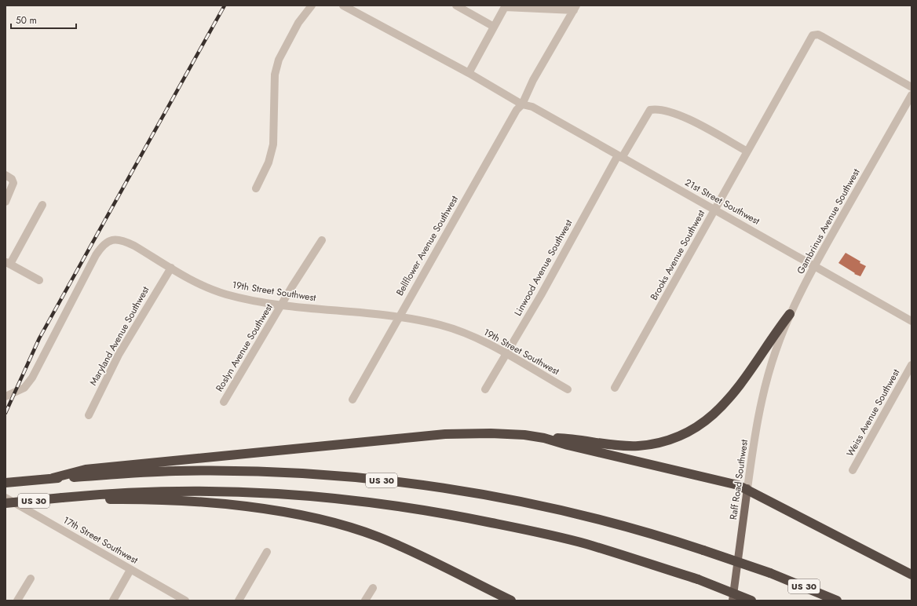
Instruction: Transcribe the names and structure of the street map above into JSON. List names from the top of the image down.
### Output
{
  "streets": {
    "highway": ["US 30"],
    "main road": ["Raff Road Southwest"],
    "street": [
      "21st Street Southwest",
      "Gambrinus Avenue Southwest",
      "Bellflower Avenue Southwest",
      "Brooks Avenue Southwest",
      "Linwood Avenue Southwest",
      "19th Street Southwest",
      "Maryland Avenue Southwest",
      "Roslyn Avenue Southwest",
      "Weiss Avenue Southwest",
      "17th Street Southwest"
    ]
  },
  "crossings": [
    ["21st Street Southwest", "Gambrinus Avenue Southwest"],
    ["21st Street Southwest", "Bellflower Avenue Southwest"],
    ["21st Street Southwest", "Brooks Avenue Southwest"],
    ["21st Street Southwest", "Linwood Avenue Southwest"],
    ["Gambrinus Avenue Southwest", "Raff Road Southwest"],
    ["Bellflower Avenue Southwest", "19th Street Southwest"],
    ["Brooks Avenue Southwest", "Linwood Avenue Southwest"],
    ["Linwood Avenue Southwest", "19th Street Southwest"],
    ["19th Street Southwest", "Maryland Avenue Southwest"],
    ["19th Street Southwest", "Roslyn Avenue Southwest"]
  ],
  "scale_bar": "50 m"
}
